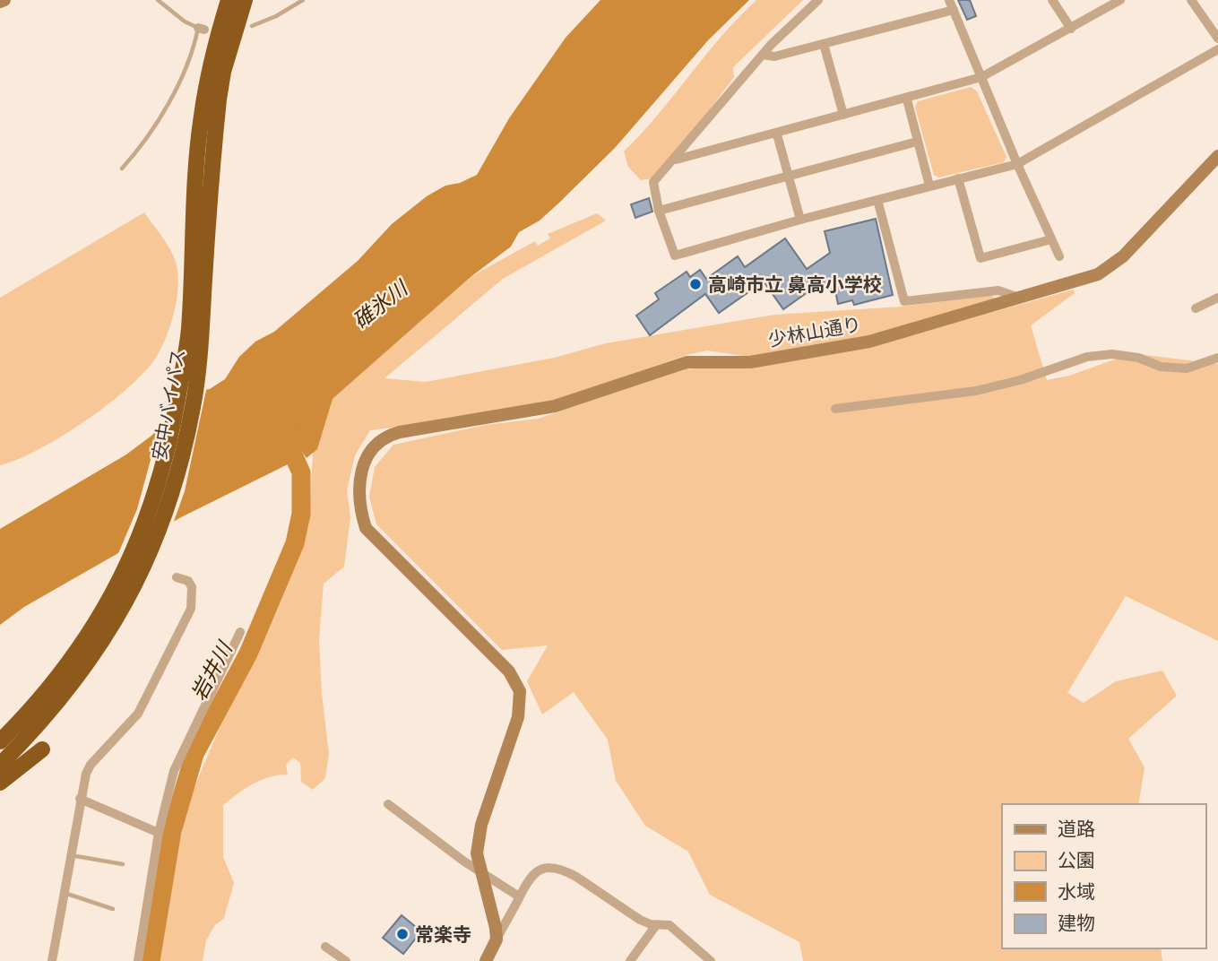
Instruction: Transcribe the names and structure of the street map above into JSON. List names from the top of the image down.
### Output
{
  "streets": {
    "highway": ["安中バイパス"],
    "street": ["少林山通り"]
  },
  "water": ["碓氷川", "岩井川"],
  "places": ["高崎市立 鼻高小学校", "常楽寺"],
  "legend": [
    "道路",
    "公園",
    "水域",
    "建物"
  ]
}
